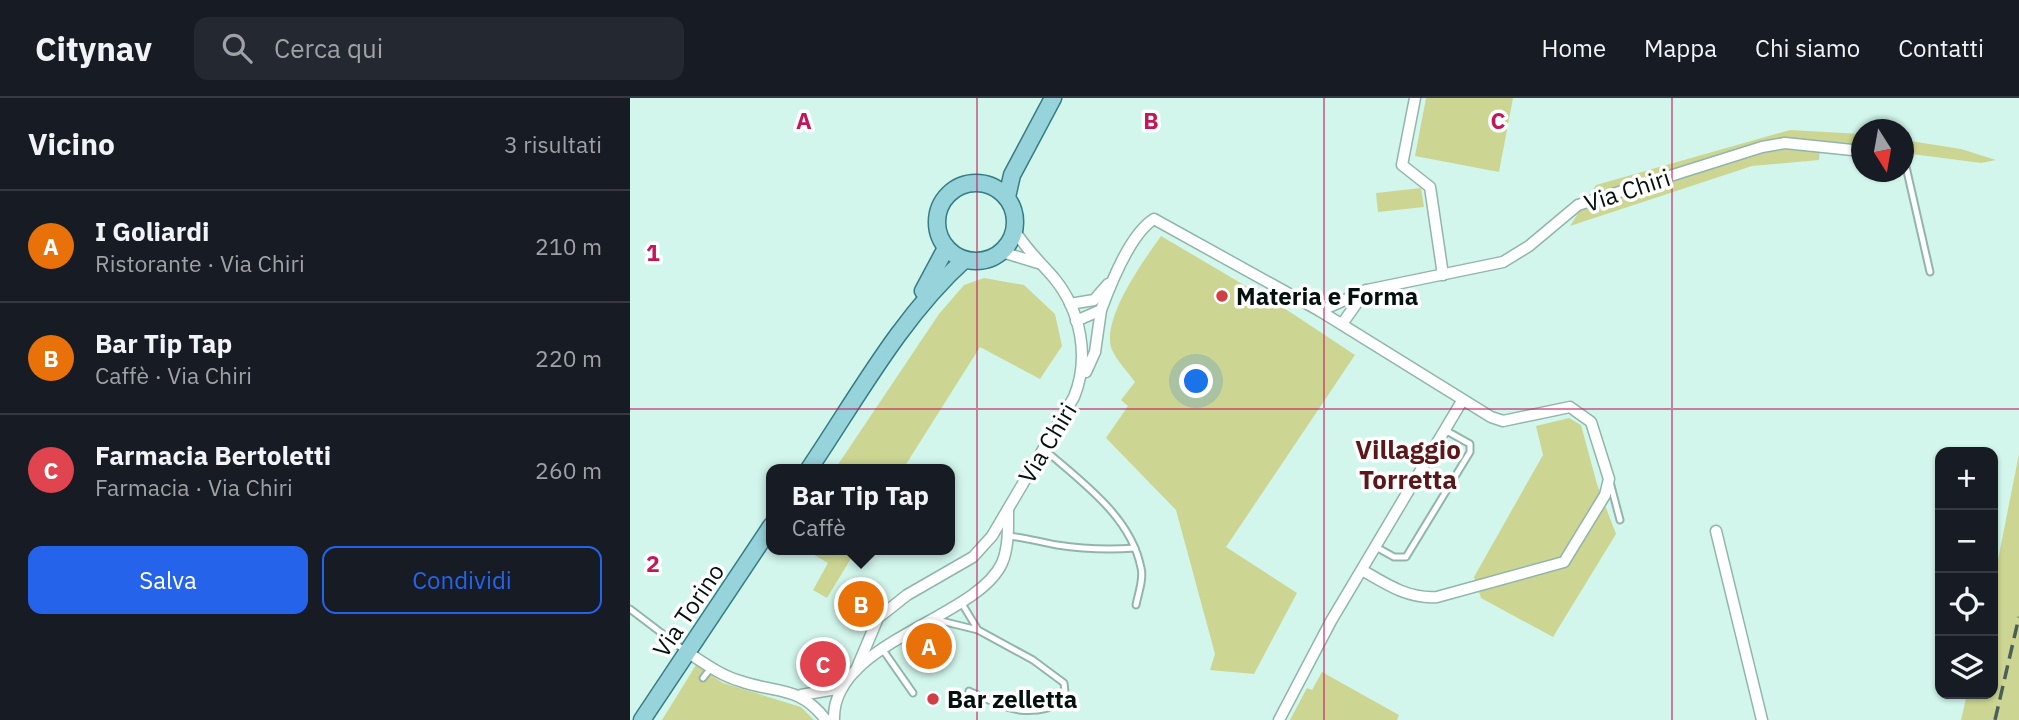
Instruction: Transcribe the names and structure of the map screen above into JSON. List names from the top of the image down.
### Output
{
  "streets": {
    "main road": ["Via Torino"],
    "street": ["Via Chiri"]
  },
  "districts": ["Villaggio Torretta"],
  "places": ["Materia e Forma", "Bar zelletta"],
  "north": "bottom",
  "page": {
    "header": "Citynav",
    "search": "Cerca qui",
    "nav": [
      "Home",
      "Mappa",
      "Chi siamo",
      "Contatti"
    ],
    "heading": ["Vicino", "3 risultati"],
    "list": [
      {
        "mark": "A",
        "name": "I Goliardi",
        "note": "Ristorante · Via Chiri",
        "value": "210 m"
      },
      {
        "mark": "B",
        "name": "Bar Tip Tap",
        "note": "Caffè · Via Chiri",
        "value": "220 m"
      },
      {
        "mark": "C",
        "name": "Farmacia Bertoletti",
        "note": "Farmacia · Via Chiri",
        "value": "260 m"
      }
    ],
    "map_buttons": ["+", "−"],
    "popup": ["Bar Tip Tap", "Caffè"],
    "buttons": ["Salva", "Condividi"],
    "pins": ["B", "A", "C"]
  },
  "grid": {
    "columns": ["A", "B", "C"],
    "rows": ["1", "2"]
  }
}
